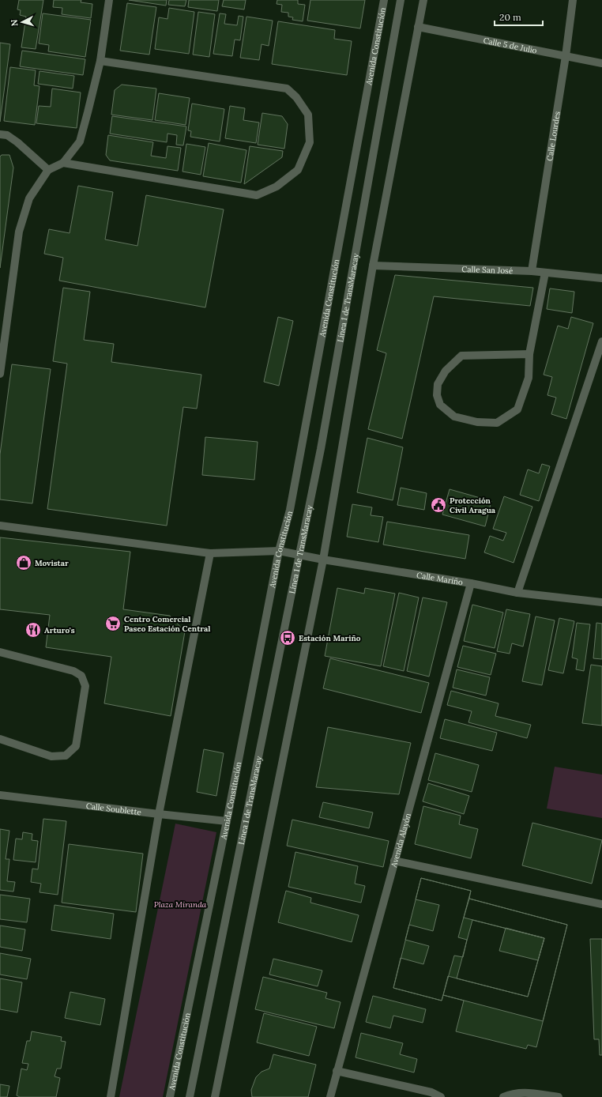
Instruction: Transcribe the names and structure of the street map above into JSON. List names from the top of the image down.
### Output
{
  "streets": {
    "street": [
      "Calle 5 de Julio",
      "Avenida Constitución",
      "Calle Lourdes",
      "Calle San José",
      "Línea 1 de TransMaracay",
      "Calle Mariño",
      "Calle Soublette",
      "Avenida Alayón"
    ]
  },
  "crossings": [
    ["Calle 5 de Julio", "Calle Lourdes"],
    ["Avenida Constitución", "Calle Mariño"],
    ["Avenida Constitución", "Calle Soublette"],
    ["Calle Lourdes", "Calle San José"],
    ["Línea 1 de TransMaracay", "Calle Mariño"],
    ["Calle Mariño", "Avenida Alayón"]
  ],
  "parks": ["Plaza Miranda"],
  "places": {
    "public building": ["Protección Civil Aragua"],
    "shop": ["Movistar"],
    "supermarket": ["Centro Comercial Paseo Estación Central"],
    "restaurant": ["Arturo's"],
    "bus stop": ["Estación Mariño"]
  },
  "scale_bar": "20 m",
  "north": "left"
}
